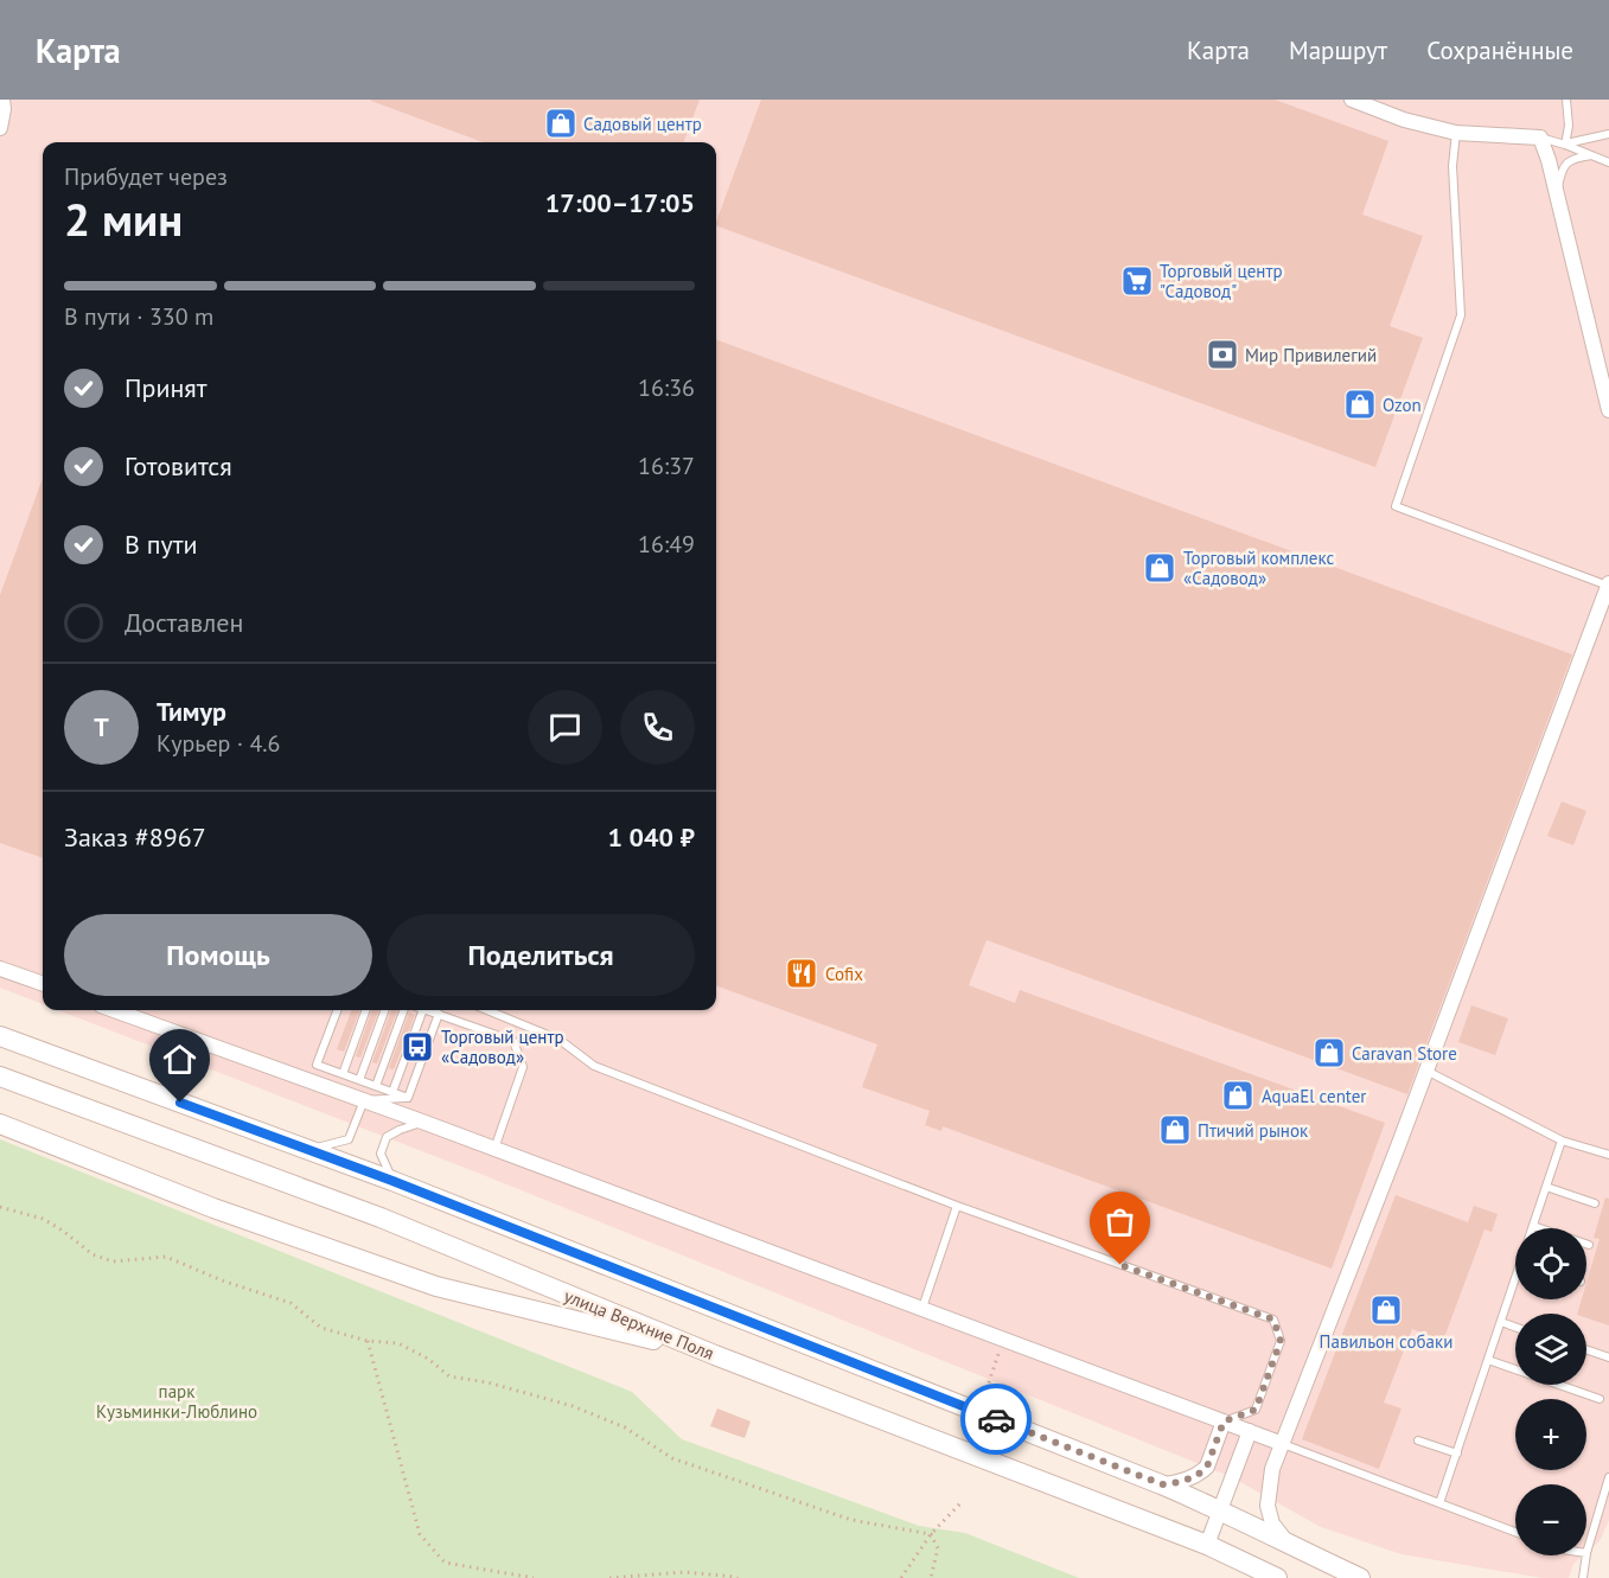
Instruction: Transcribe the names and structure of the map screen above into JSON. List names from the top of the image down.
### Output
{
  "streets": {
    "main road": ["улица Верхние Поля"]
  },
  "parks": ["парк Кузьминки-Люблино"],
  "places": {
    "shop": [
      "Садовый центр",
      "Ozon",
      "Торговый комплекс «Садовод»",
      "Caravan Store",
      "AquaEl center",
      "Птичий рынок",
      "Павильон собаки"
    ],
    "supermarket": ["Торговый центр \"Садовод\""],
    "bank": ["Мир Привилегий"],
    "restaurant": ["Cofix"],
    "bus stop": ["Торговый центр «Садовод»"]
  },
  "page": {
    "header": "Карта",
    "nav": ["Карта", "Маршрут", "Сохранённые"],
    "heading": ["2 мин", "Прибудет через", "17:00–17:05"],
    "panel": [
      "Тимур",
      "Курьер · 4.6",
      "Заказ #8967",
      "1 040 ₽"
    ],
    "bar": "В пути · 330 m",
    "list": [
      ["Принят", "16:36"],
      ["Готовится", "16:37"],
      ["В пути", "16:49"],
      "Доставлен"
    ],
    "round": "Т",
    "buttons": ["Помощь", "Поделиться"],
    "map_buttons": ["+", "−"]
  }
}
